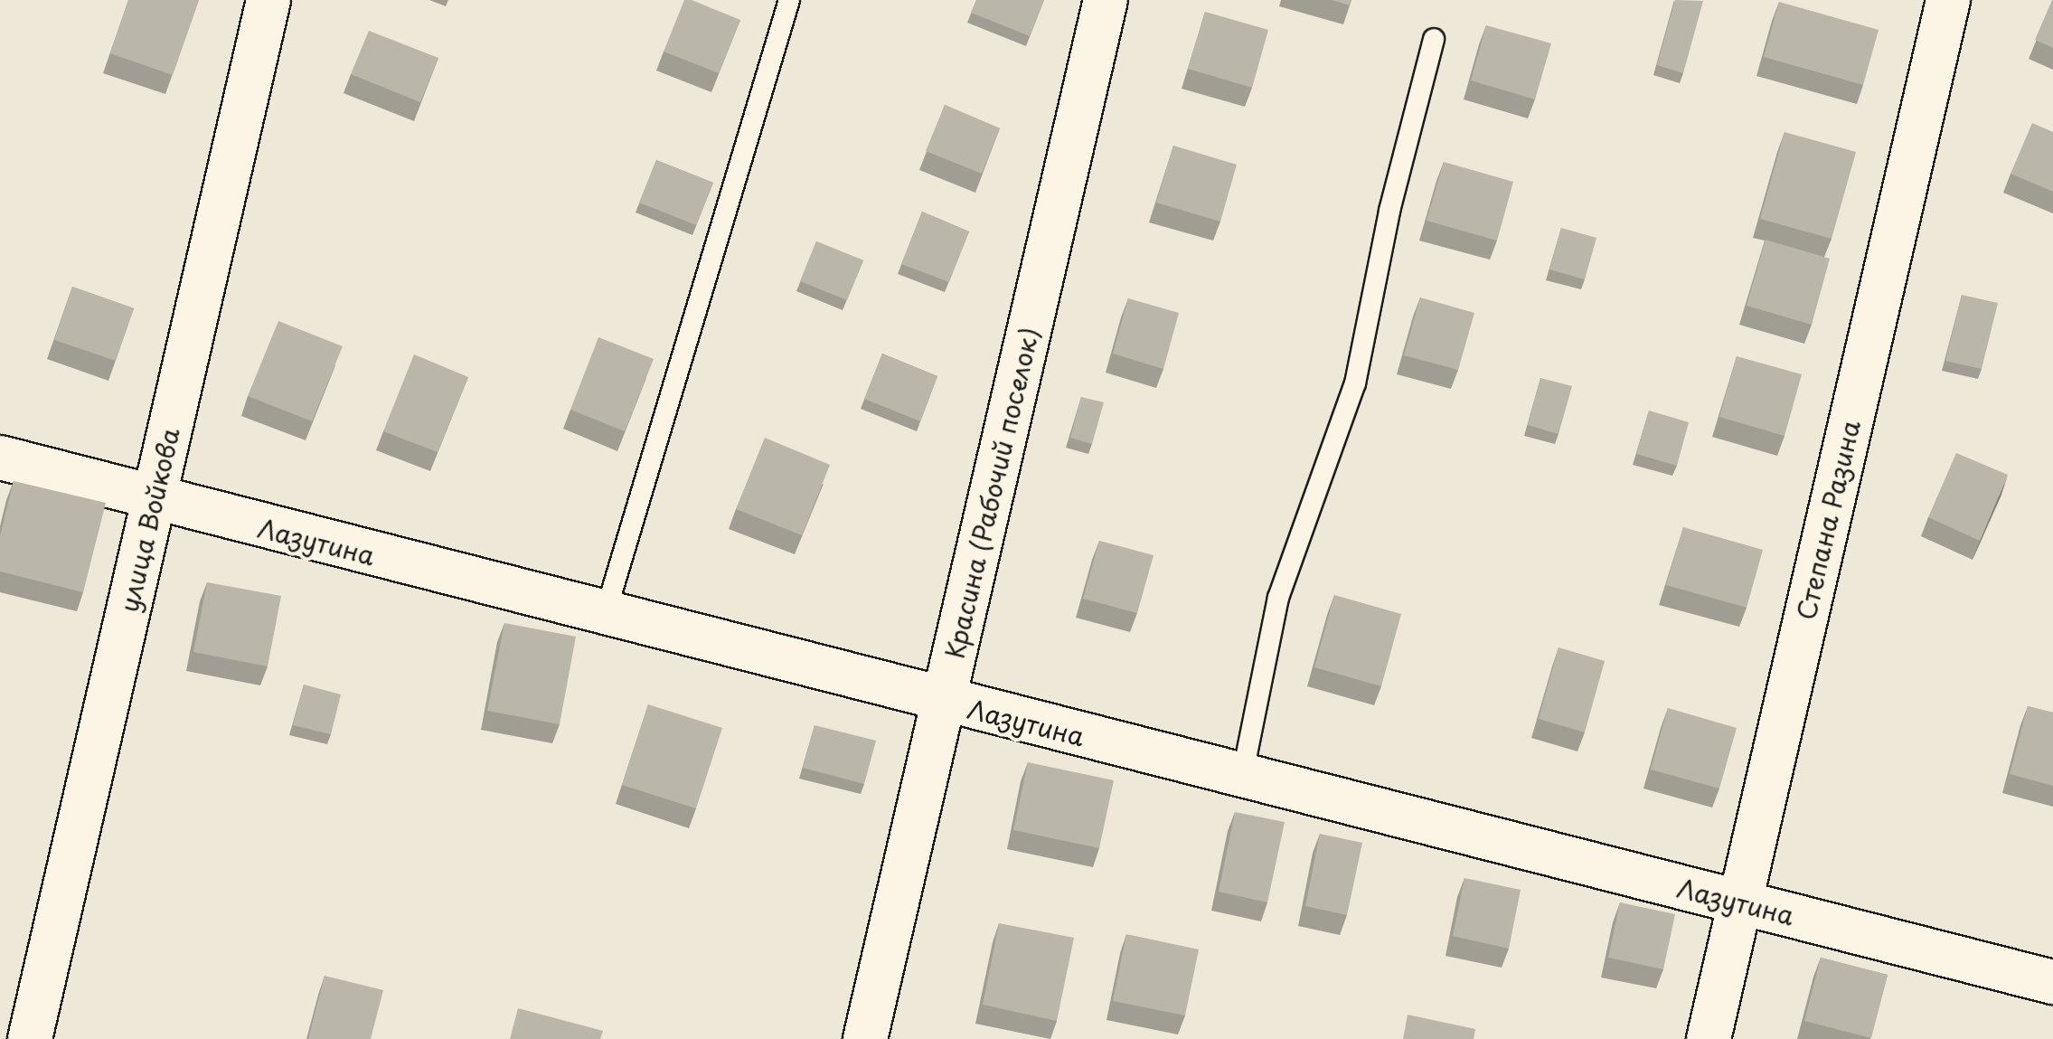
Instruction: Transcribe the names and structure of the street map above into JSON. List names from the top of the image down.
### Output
{
  "streets": {
    "street": [
      "Красина (Рабочий поселок)",
      "улица Войкова",
      "Степана Разина",
      "Лазутина"
    ]
  },
  "crossings": [
    ["Красина (Рабочий поселок)", "Лазутина"],
    ["улица Войкова", "Лазутина"],
    ["Степана Разина", "Лазутина"]
  ]
}
